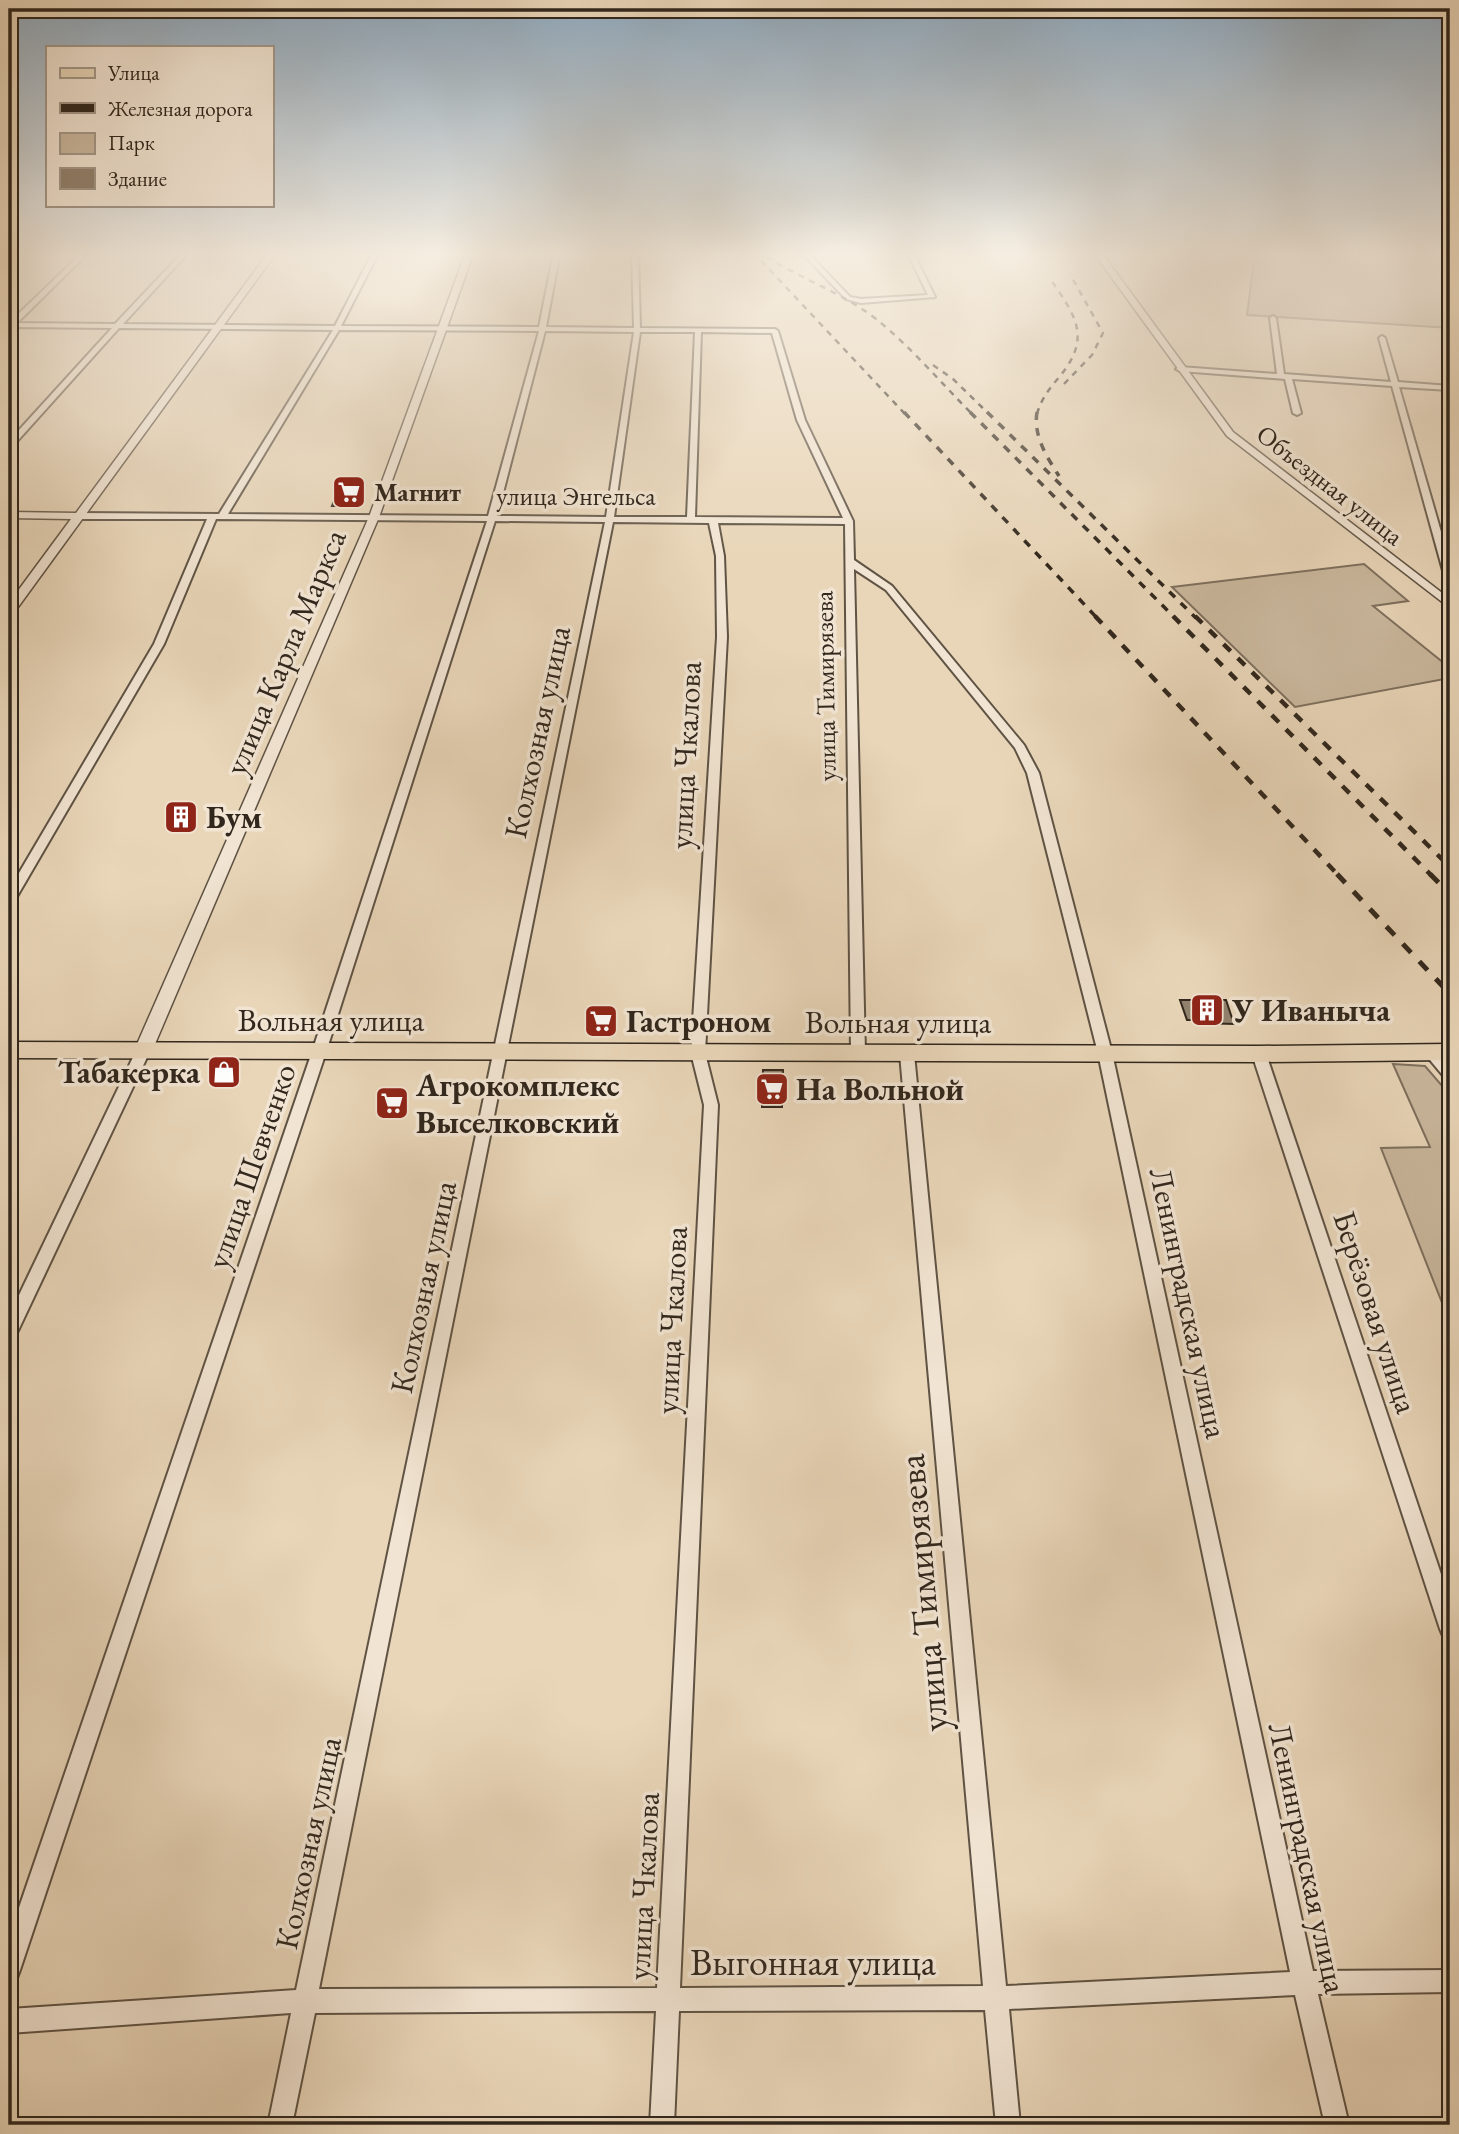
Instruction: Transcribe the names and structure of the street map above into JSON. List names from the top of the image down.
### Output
{
  "streets": {
    "main road": ["Вольная улица"],
    "street": [
      "Объездная улица",
      "улица Энгельса",
      "улица Карла Маркса",
      "улица Тимирязева",
      "Колхозная улица",
      "улица Чкалова",
      "улица Шевченко",
      "Ленинградская улица",
      "Берёзовая улица",
      "Выгонная улица"
    ]
  },
  "crossings": [
    ["улица Энгельса", "улица Карла Маркса"],
    ["улица Энгельса", "улица Тимирязева"],
    ["улица Энгельса", "Колхозная улица"],
    ["улица Энгельса", "улица Чкалова"],
    ["улица Энгельса", "улица Шевченко"],
    ["улица Карла Маркса", "Вольная улица"],
    ["улица Тимирязева", "Вольная улица"],
    ["улица Тимирязева", "Ленинградская улица"],
    ["улица Тимирязева", "Выгонная улица"],
    ["Колхозная улица", "Вольная улица"],
    ["Колхозная улица", "Выгонная улица"],
    ["улица Чкалова", "Вольная улица"],
    ["улица Чкалова", "Выгонная улица"],
    ["Вольная улица", "улица Шевченко"],
    ["Вольная улица", "Ленинградская улица"],
    ["Вольная улица", "Берёзовая улица"],
    ["Ленинградская улица", "Выгонная улица"]
  ],
  "places": {
    "supermarket": [
      "Магнит",
      "Гастроном",
      "На Вольной",
      "Агрокомплекс Выселковский"
    ],
    "building": ["Бум", "У Иваныча"],
    "shop": ["Табакерка"]
  },
  "legend": [
    "Улица",
    "Железная дорога",
    "Парк",
    "Здание"
  ]
}
